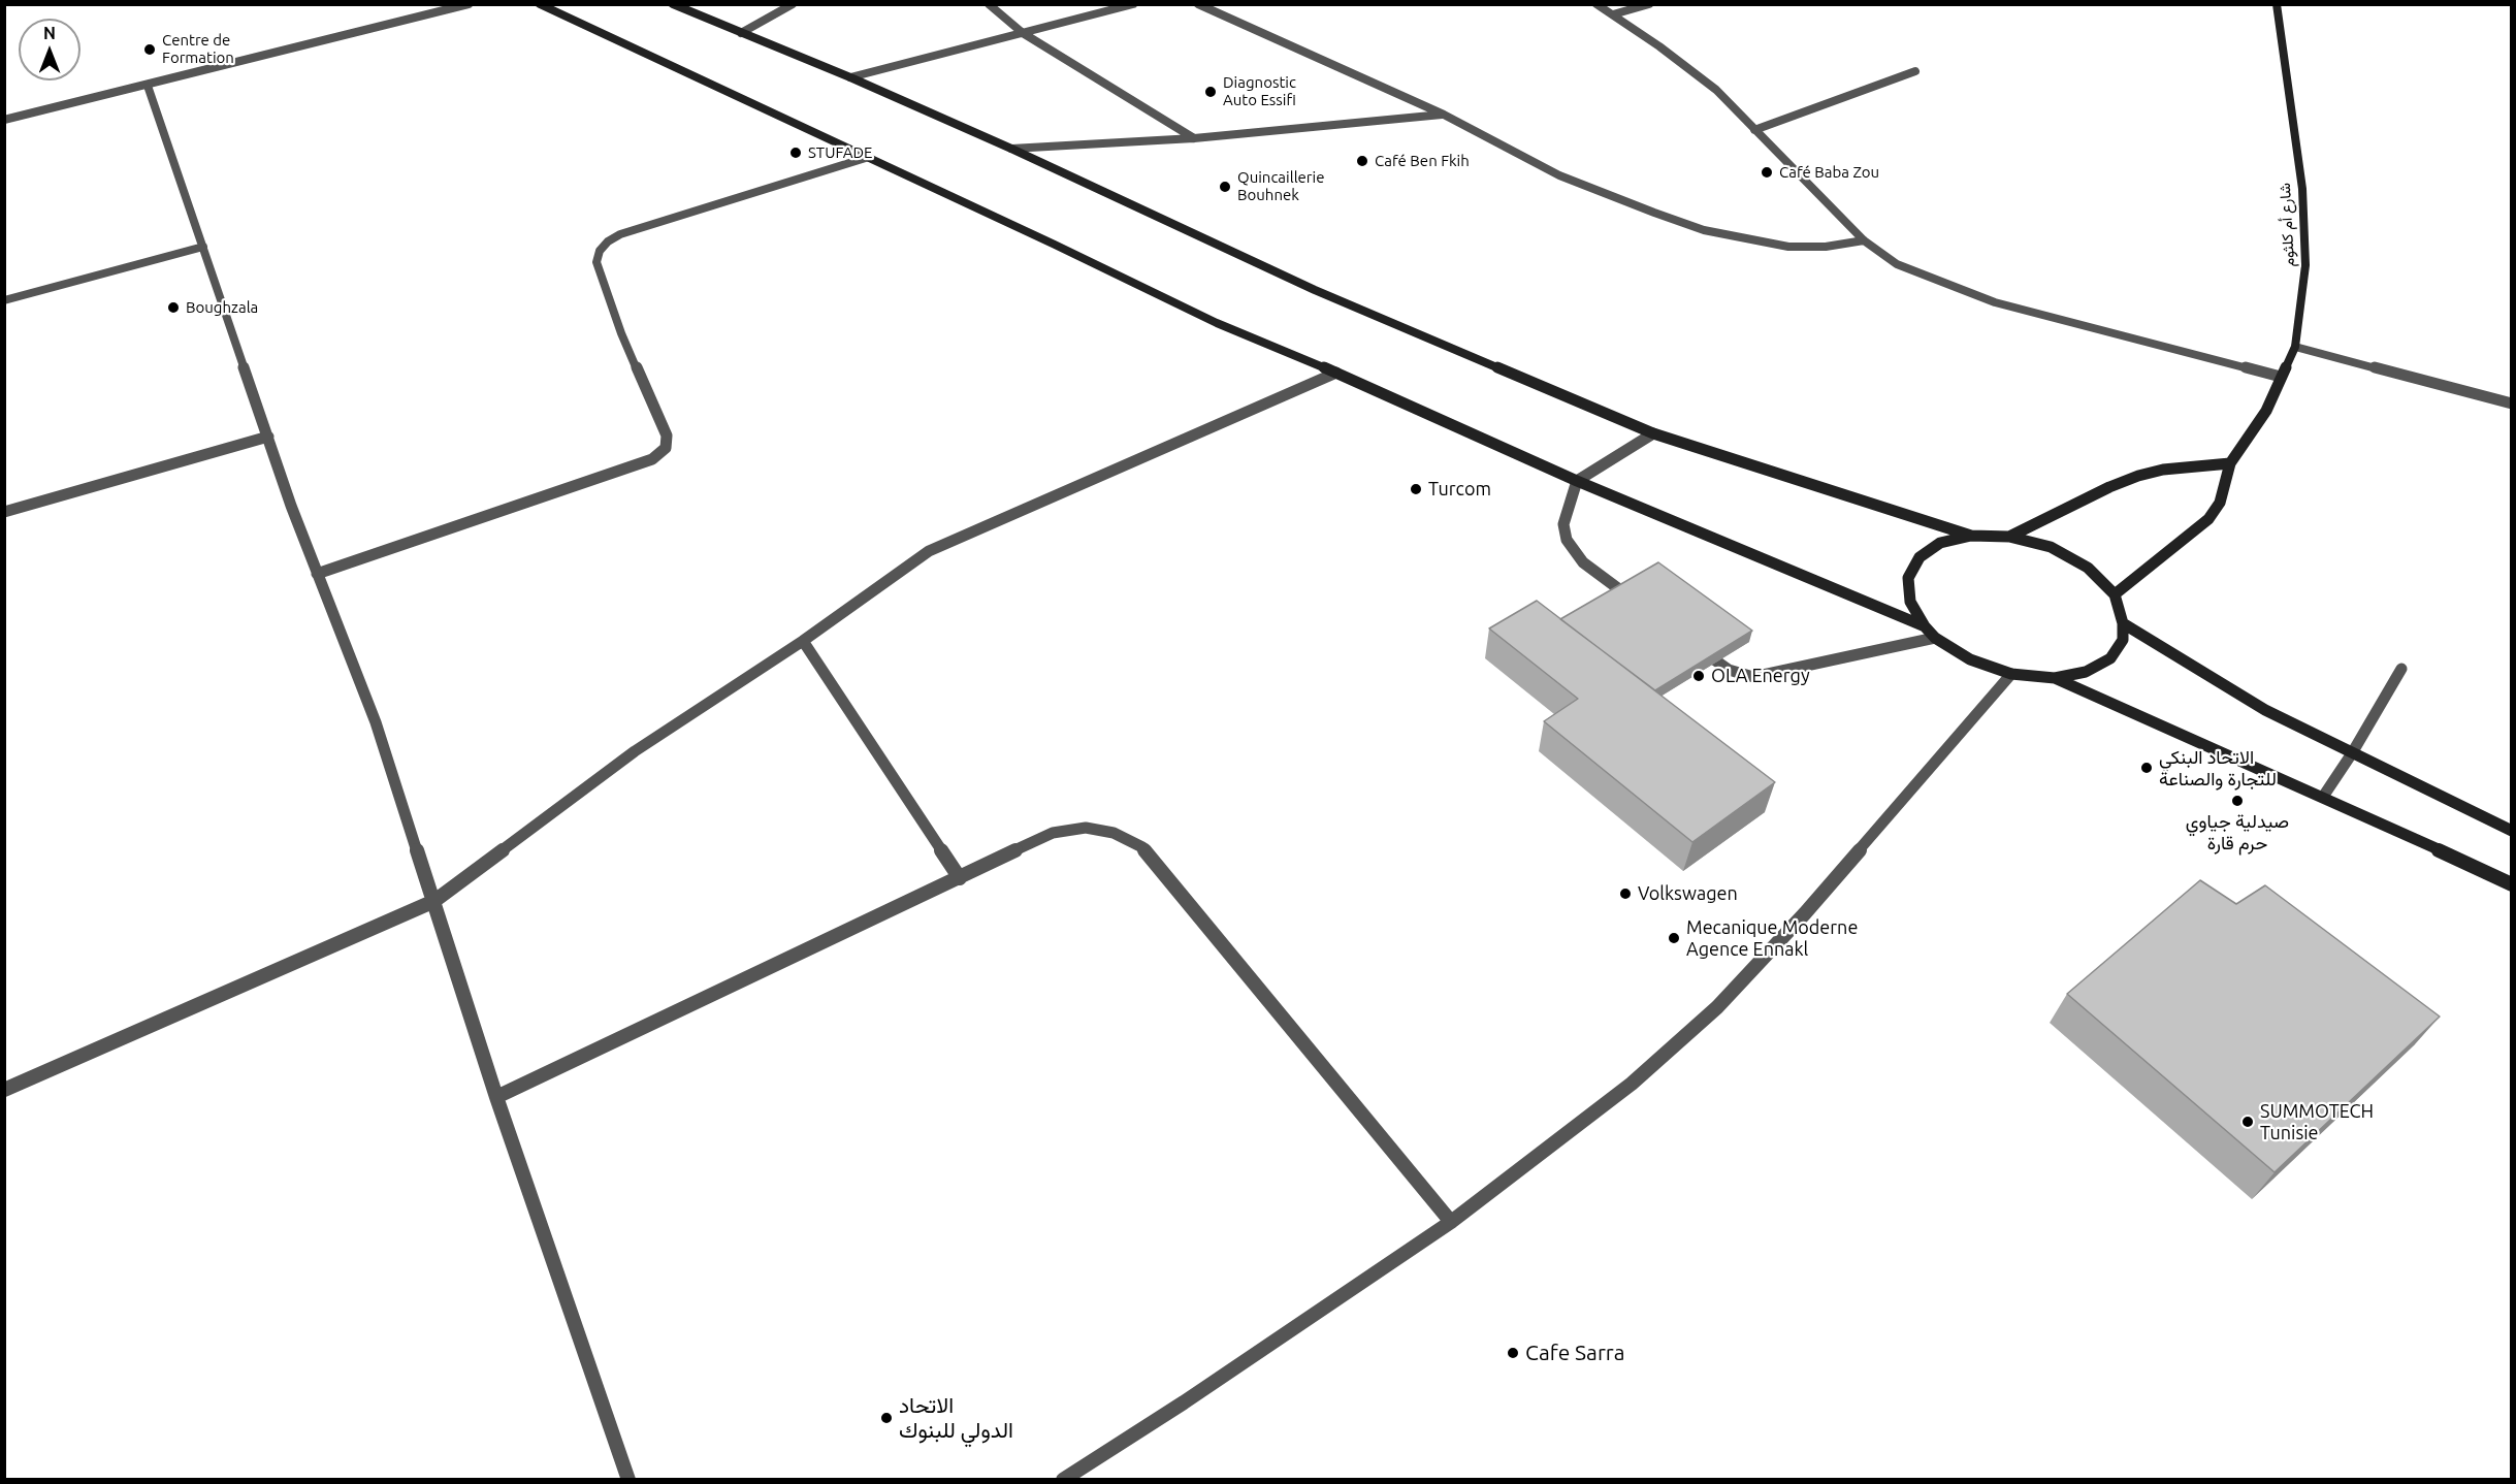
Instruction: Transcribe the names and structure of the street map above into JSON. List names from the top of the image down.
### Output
{
  "streets": {
    "main road": ["شارع أم كلثوم"]
  },
  "places": [
    "Centre de Formation",
    "Diagnostic Auto Essifi",
    "STUFADE",
    "Café Ben Fkih",
    "Café Baba Zou",
    "Quincaillerie Bouhnek",
    "Boughzala",
    "Turcom",
    "OLA Energy",
    "الاتحاد البنكي للتجارة والصناعة",
    "صيدلية جياوي حرم قارة",
    "Volkswagen",
    "Mecanique Moderne Agence Ennakl",
    "SUMMOTECH Tunisie",
    "Cafe Sarra",
    "الاتحاد الدولي للبنوك"
  ],
  "north": "top"
}
